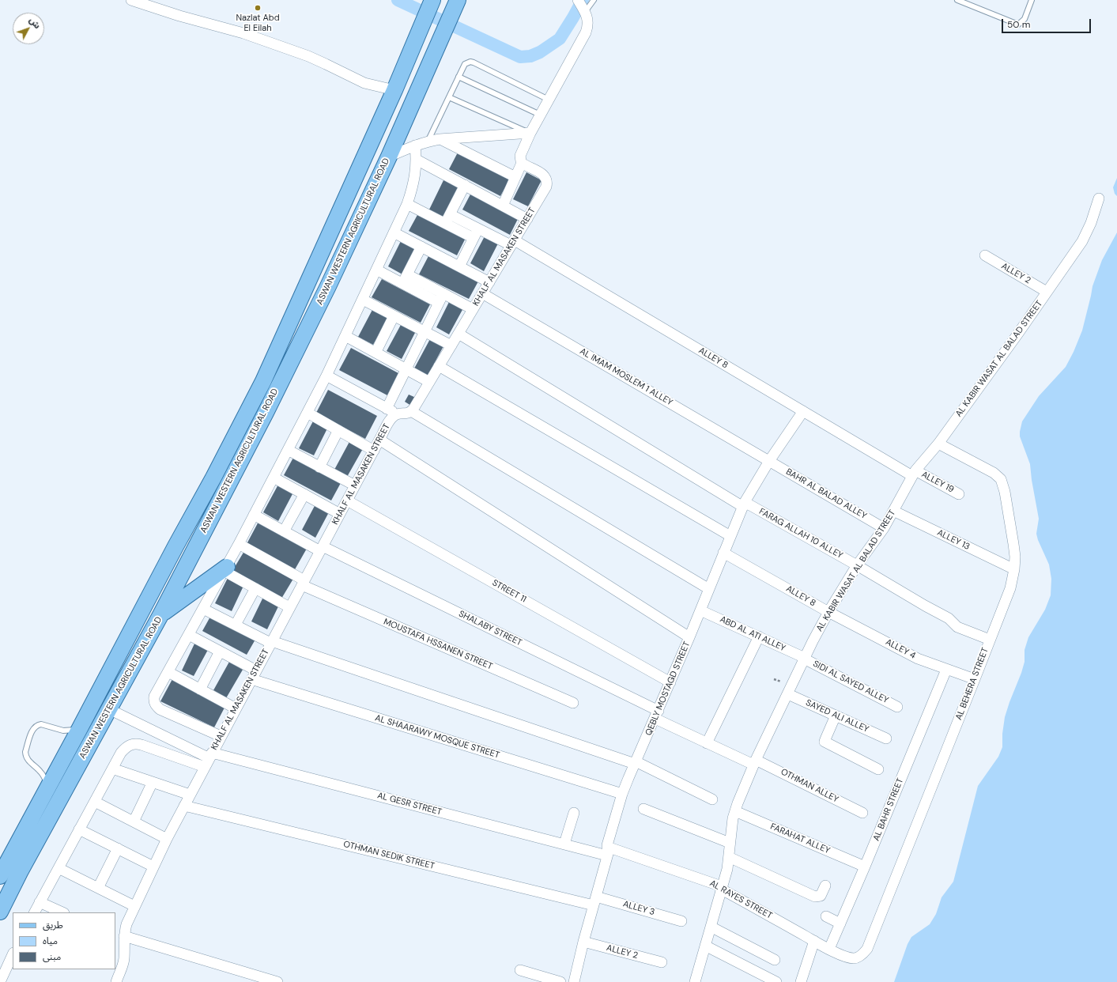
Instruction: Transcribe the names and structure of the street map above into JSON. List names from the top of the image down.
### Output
{
  "streets": {
    "main road": ["ASWAN WESTERN AGRICULTURAL ROAD"],
    "street": [
      "KHALF AL MASAKEN STREET",
      "ALLEY 2",
      "ALLEY 8",
      "AL KABIR WASAT AL BALAD STREET",
      "AL IMAM MOSLEM 1 ALLEY",
      "ALLEY 19",
      "BAHR AL BALAD ALLEY",
      "FARAG ALLAH 10 ALLEY",
      "ALLEY 13",
      "STREET 11",
      "SHALABY STREET",
      "ABD AL ATI ALLEY",
      "MOUSTAFA HSSANEN STREET",
      "ALLEY 4",
      "SIDI AL SAYED ALLEY",
      "AL BEHERA STREET",
      "QEBLY MOSTAGD STREET",
      "SAYED ALI ALLEY",
      "AL SHAARAWY MOSQUE STREET",
      "OTHMAN ALLEY",
      "AL GESR STREET",
      "AL BAHR STREET",
      "FARAHAT ALLEY",
      "OTHMAN SEDIK STREET",
      "AL RAYES STREET",
      "ALLEY 3"
    ]
  },
  "crossings": [
    ["KHALF AL MASAKEN STREET", "ALLEY 8"],
    ["KHALF AL MASAKEN STREET", "AL IMAM MOSLEM 1 ALLEY"],
    ["KHALF AL MASAKEN STREET", "FARAG ALLAH 10 ALLEY"],
    ["KHALF AL MASAKEN STREET", "STREET 11"],
    ["KHALF AL MASAKEN STREET", "SHALABY STREET"],
    ["KHALF AL MASAKEN STREET", "MOUSTAFA HSSANEN STREET"],
    ["KHALF AL MASAKEN STREET", "AL SHAARAWY MOSQUE STREET"],
    ["KHALF AL MASAKEN STREET", "AL GESR STREET"],
    ["KHALF AL MASAKEN STREET", "OTHMAN SEDIK STREET"],
    ["ALLEY 2", "AL KABIR WASAT AL BALAD STREET"],
    ["ALLEY 2", "QEBLY MOSTAGD STREET"],
    ["ALLEY 8", "AL KABIR WASAT AL BALAD STREET"],
    ["ALLEY 8", "ALLEY 19"],
    ["ALLEY 8", "ALLEY 4"],
    ["ALLEY 8", "QEBLY MOSTAGD STREET"],
    ["AL KABIR WASAT AL BALAD STREET", "ALLEY 19"],
    ["AL KABIR WASAT AL BALAD STREET", "BAHR AL BALAD ALLEY"],
    ["AL KABIR WASAT AL BALAD STREET", "FARAG ALLAH 10 ALLEY"],
    ["AL KABIR WASAT AL BALAD STREET", "ALLEY 13"],
    ["AL KABIR WASAT AL BALAD STREET", "ABD AL ATI ALLEY"],
    ["AL KABIR WASAT AL BALAD STREET", "ALLEY 4"],
    ["AL KABIR WASAT AL BALAD STREET", "SIDI AL SAYED ALLEY"],
    ["AL KABIR WASAT AL BALAD STREET", "AL BEHERA STREET"],
    ["AL KABIR WASAT AL BALAD STREET", "SAYED ALI ALLEY"],
    ["AL KABIR WASAT AL BALAD STREET", "OTHMAN ALLEY"],
    ["AL KABIR WASAT AL BALAD STREET", "FARAHAT ALLEY"],
    ["AL KABIR WASAT AL BALAD STREET", "AL RAYES STREET"],
    ["AL IMAM MOSLEM 1 ALLEY", "BAHR AL BALAD ALLEY"],
    ["AL IMAM MOSLEM 1 ALLEY", "QEBLY MOSTAGD STREET"],
    ["BAHR AL BALAD ALLEY", "QEBLY MOSTAGD STREET"],
    ["FARAG ALLAH 10 ALLEY", "AL BEHERA STREET"],
    ["FARAG ALLAH 10 ALLEY", "QEBLY MOSTAGD STREET"],
    ["ALLEY 13", "AL BEHERA STREET"],
    ["STREET 11", "QEBLY MOSTAGD STREET"],
    ["SHALABY STREET", "QEBLY MOSTAGD STREET"],
    ["SHALABY STREET", "OTHMAN ALLEY"],
    ["ABD AL ATI ALLEY", "SIDI AL SAYED ALLEY"],
    ["ABD AL ATI ALLEY", "QEBLY MOSTAGD STREET"],
    ["ALLEY 4", "AL BEHERA STREET"],
    ["ALLEY 4", "AL BAHR STREET"],
    ["AL BEHERA STREET", "AL RAYES STREET"],
    ["QEBLY MOSTAGD STREET", "AL SHAARAWY MOSQUE STREET"],
    ["QEBLY MOSTAGD STREET", "OTHMAN ALLEY"],
    ["QEBLY MOSTAGD STREET", "AL GESR STREET"],
    ["QEBLY MOSTAGD STREET", "OTHMAN SEDIK STREET"],
    ["QEBLY MOSTAGD STREET", "AL RAYES STREET"],
    ["QEBLY MOSTAGD STREET", "ALLEY 3"],
    ["AL GESR STREET", "AL RAYES STREET"],
    ["AL BAHR STREET", "FARAHAT ALLEY"],
    ["AL BAHR STREET", "AL RAYES STREET"],
    ["OTHMAN SEDIK STREET", "ALLEY 3"]
  ],
  "places": ["Nazlat Abd El Eilah"],
  "legend": ["طريق", "مياه", "مبنى"],
  "scale_bar": "50 m",
  "north": "top right"
}
